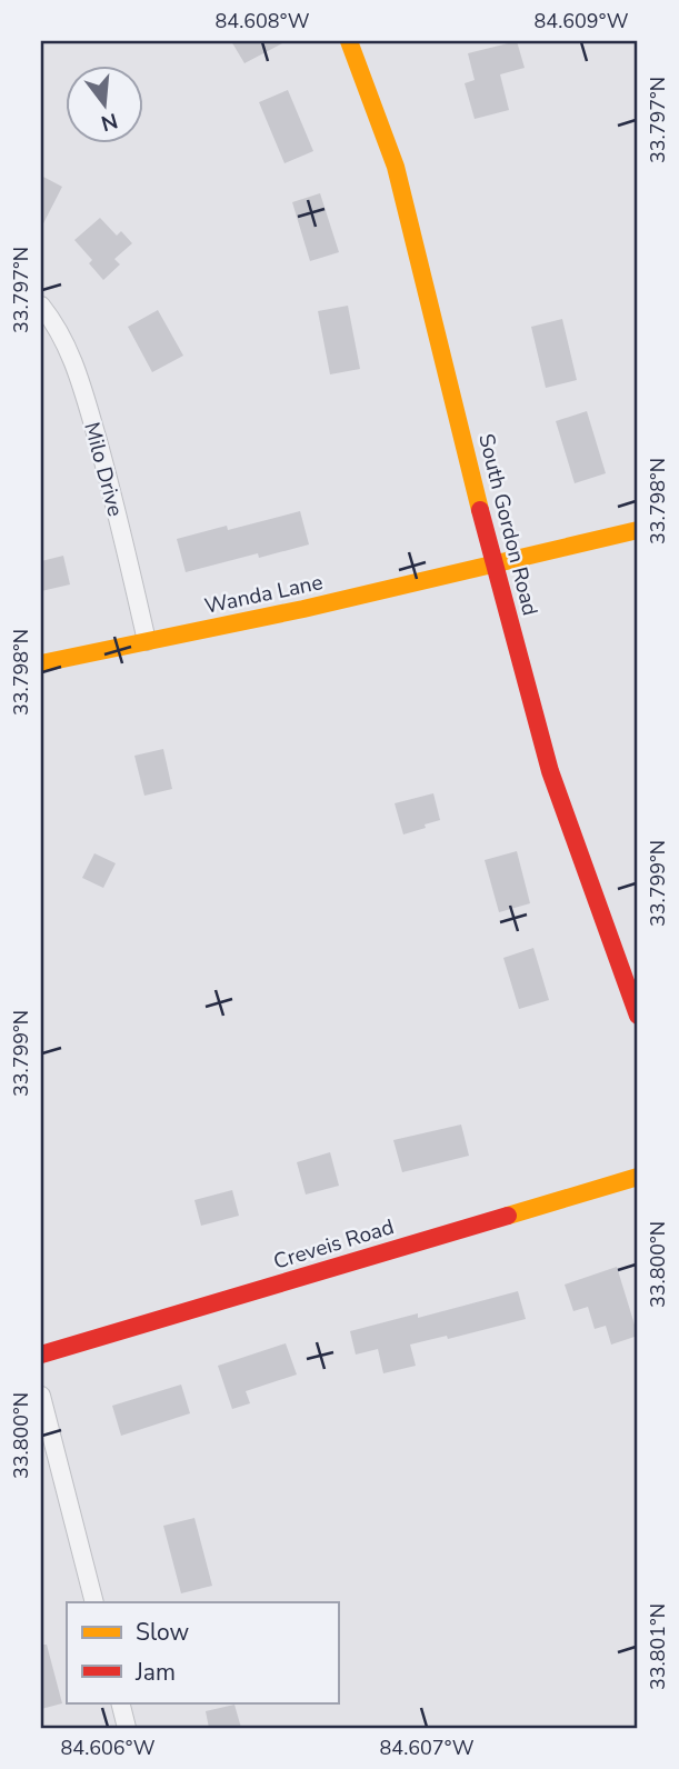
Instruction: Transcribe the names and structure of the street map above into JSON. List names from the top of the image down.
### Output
{
  "streets": {
    "street": [
      "Milo Drive",
      "South Gordon Road",
      "Wanda Lane",
      "Creveis Road"
    ]
  },
  "crossings": [
    ["Milo Drive", "Wanda Lane"],
    ["South Gordon Road", "Wanda Lane"]
  ],
  "legend": ["Slow", "Jam"],
  "north": "bottom",
  "coordinates": [
    "84.608°W",
    "84.609°W",
    "33.797°N",
    "33.798°N",
    "33.799°N",
    "33.800°N",
    "33.801°N",
    "84.606°W",
    "84.607°W"
  ]
}
